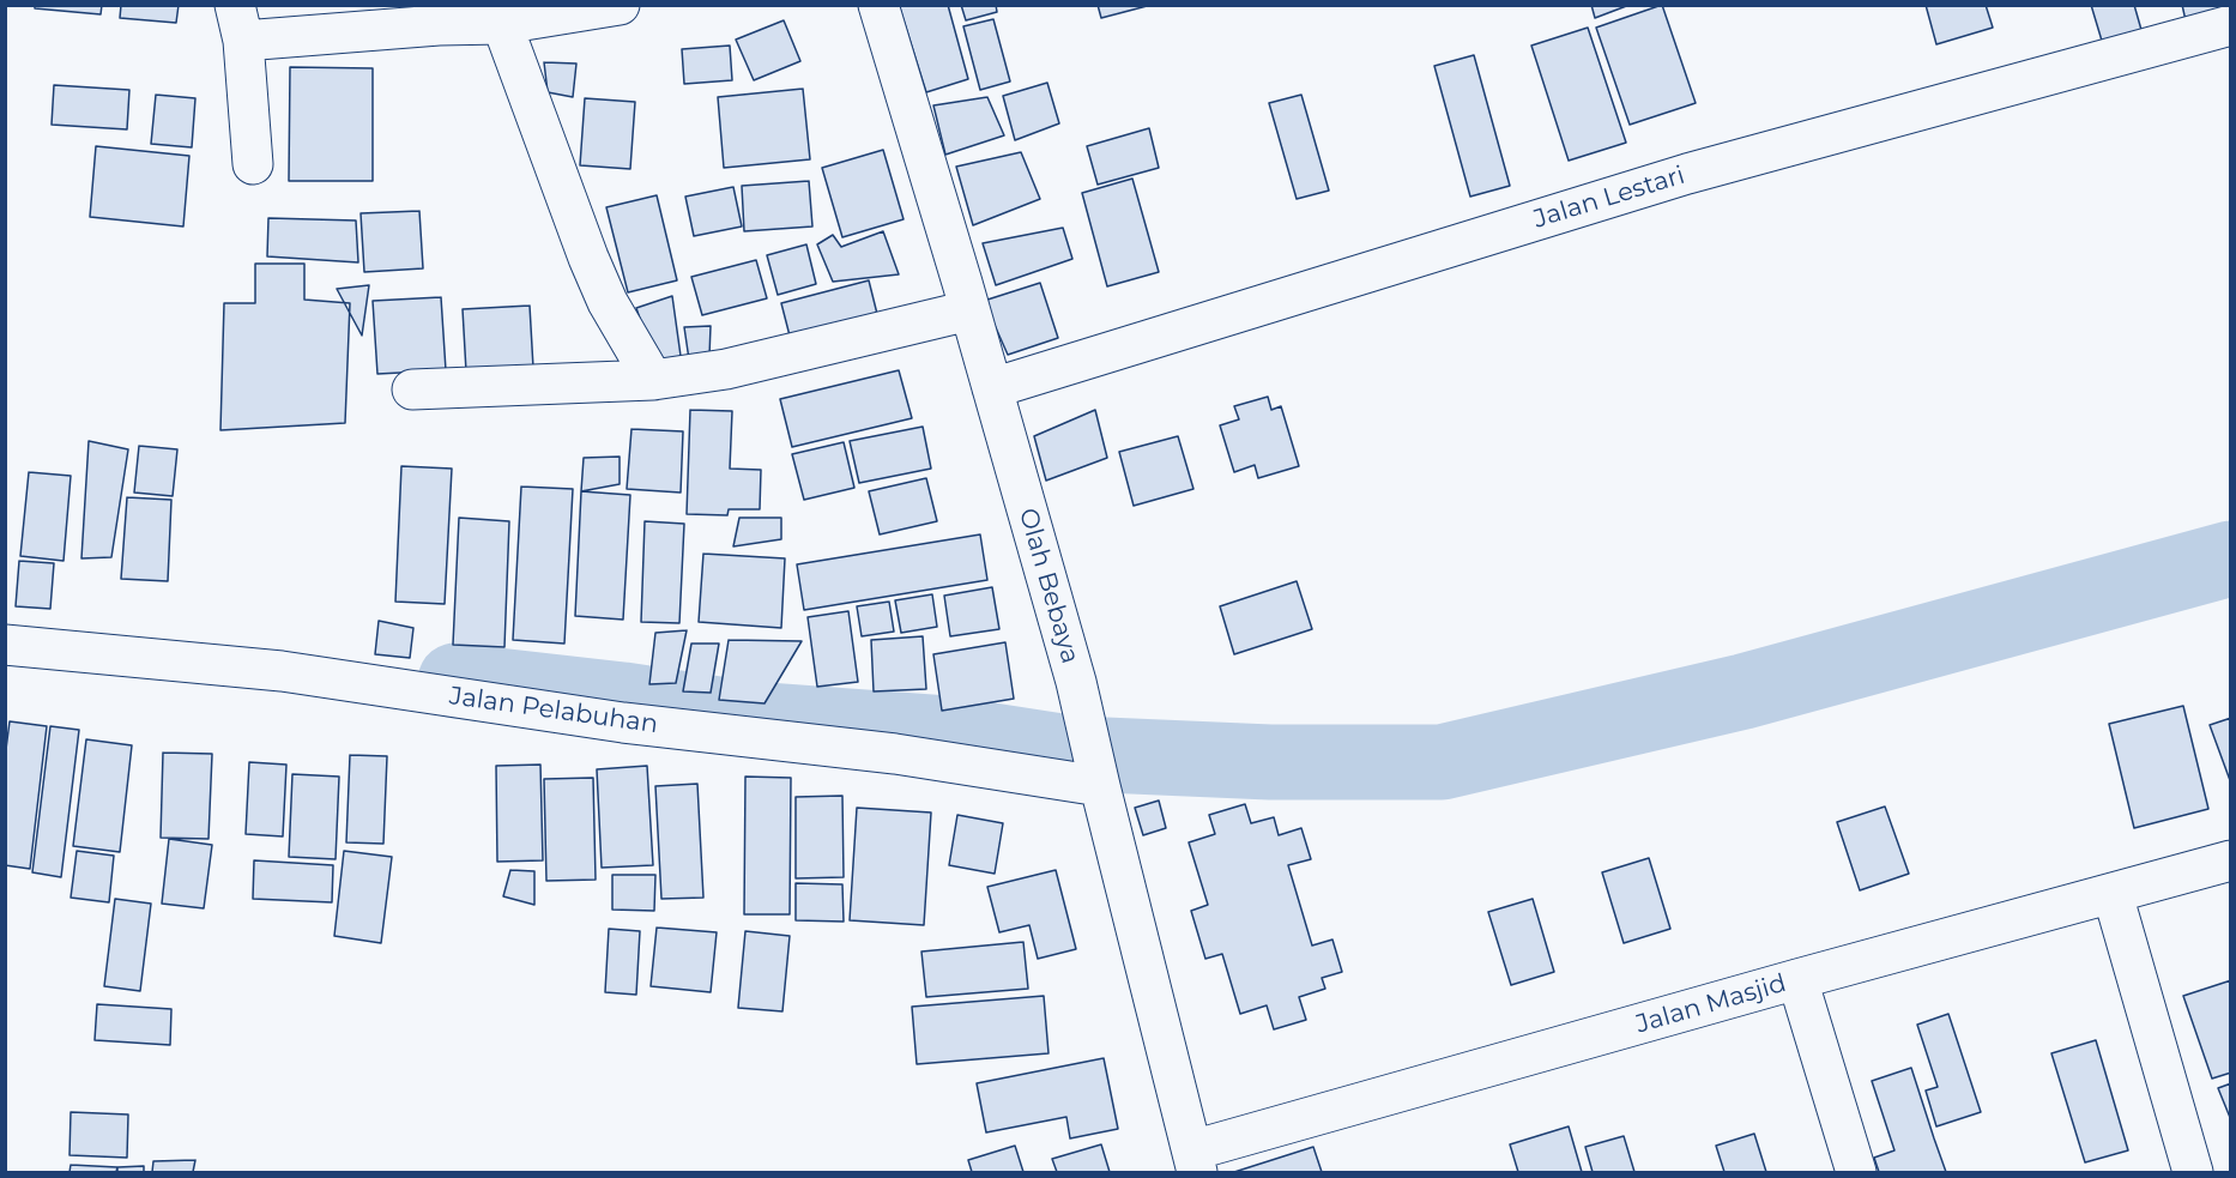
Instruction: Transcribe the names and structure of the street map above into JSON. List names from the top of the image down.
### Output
{
  "streets": {
    "street": [
      "Jalan Lestari",
      "Olah Bebaya",
      "Jalan Pelabuhan",
      "Jalan Masjid"
    ]
  },
  "crossings": [
    ["Jalan Lestari", "Olah Bebaya"],
    ["Olah Bebaya", "Jalan Pelabuhan"],
    ["Olah Bebaya", "Jalan Masjid"]
  ]
}
